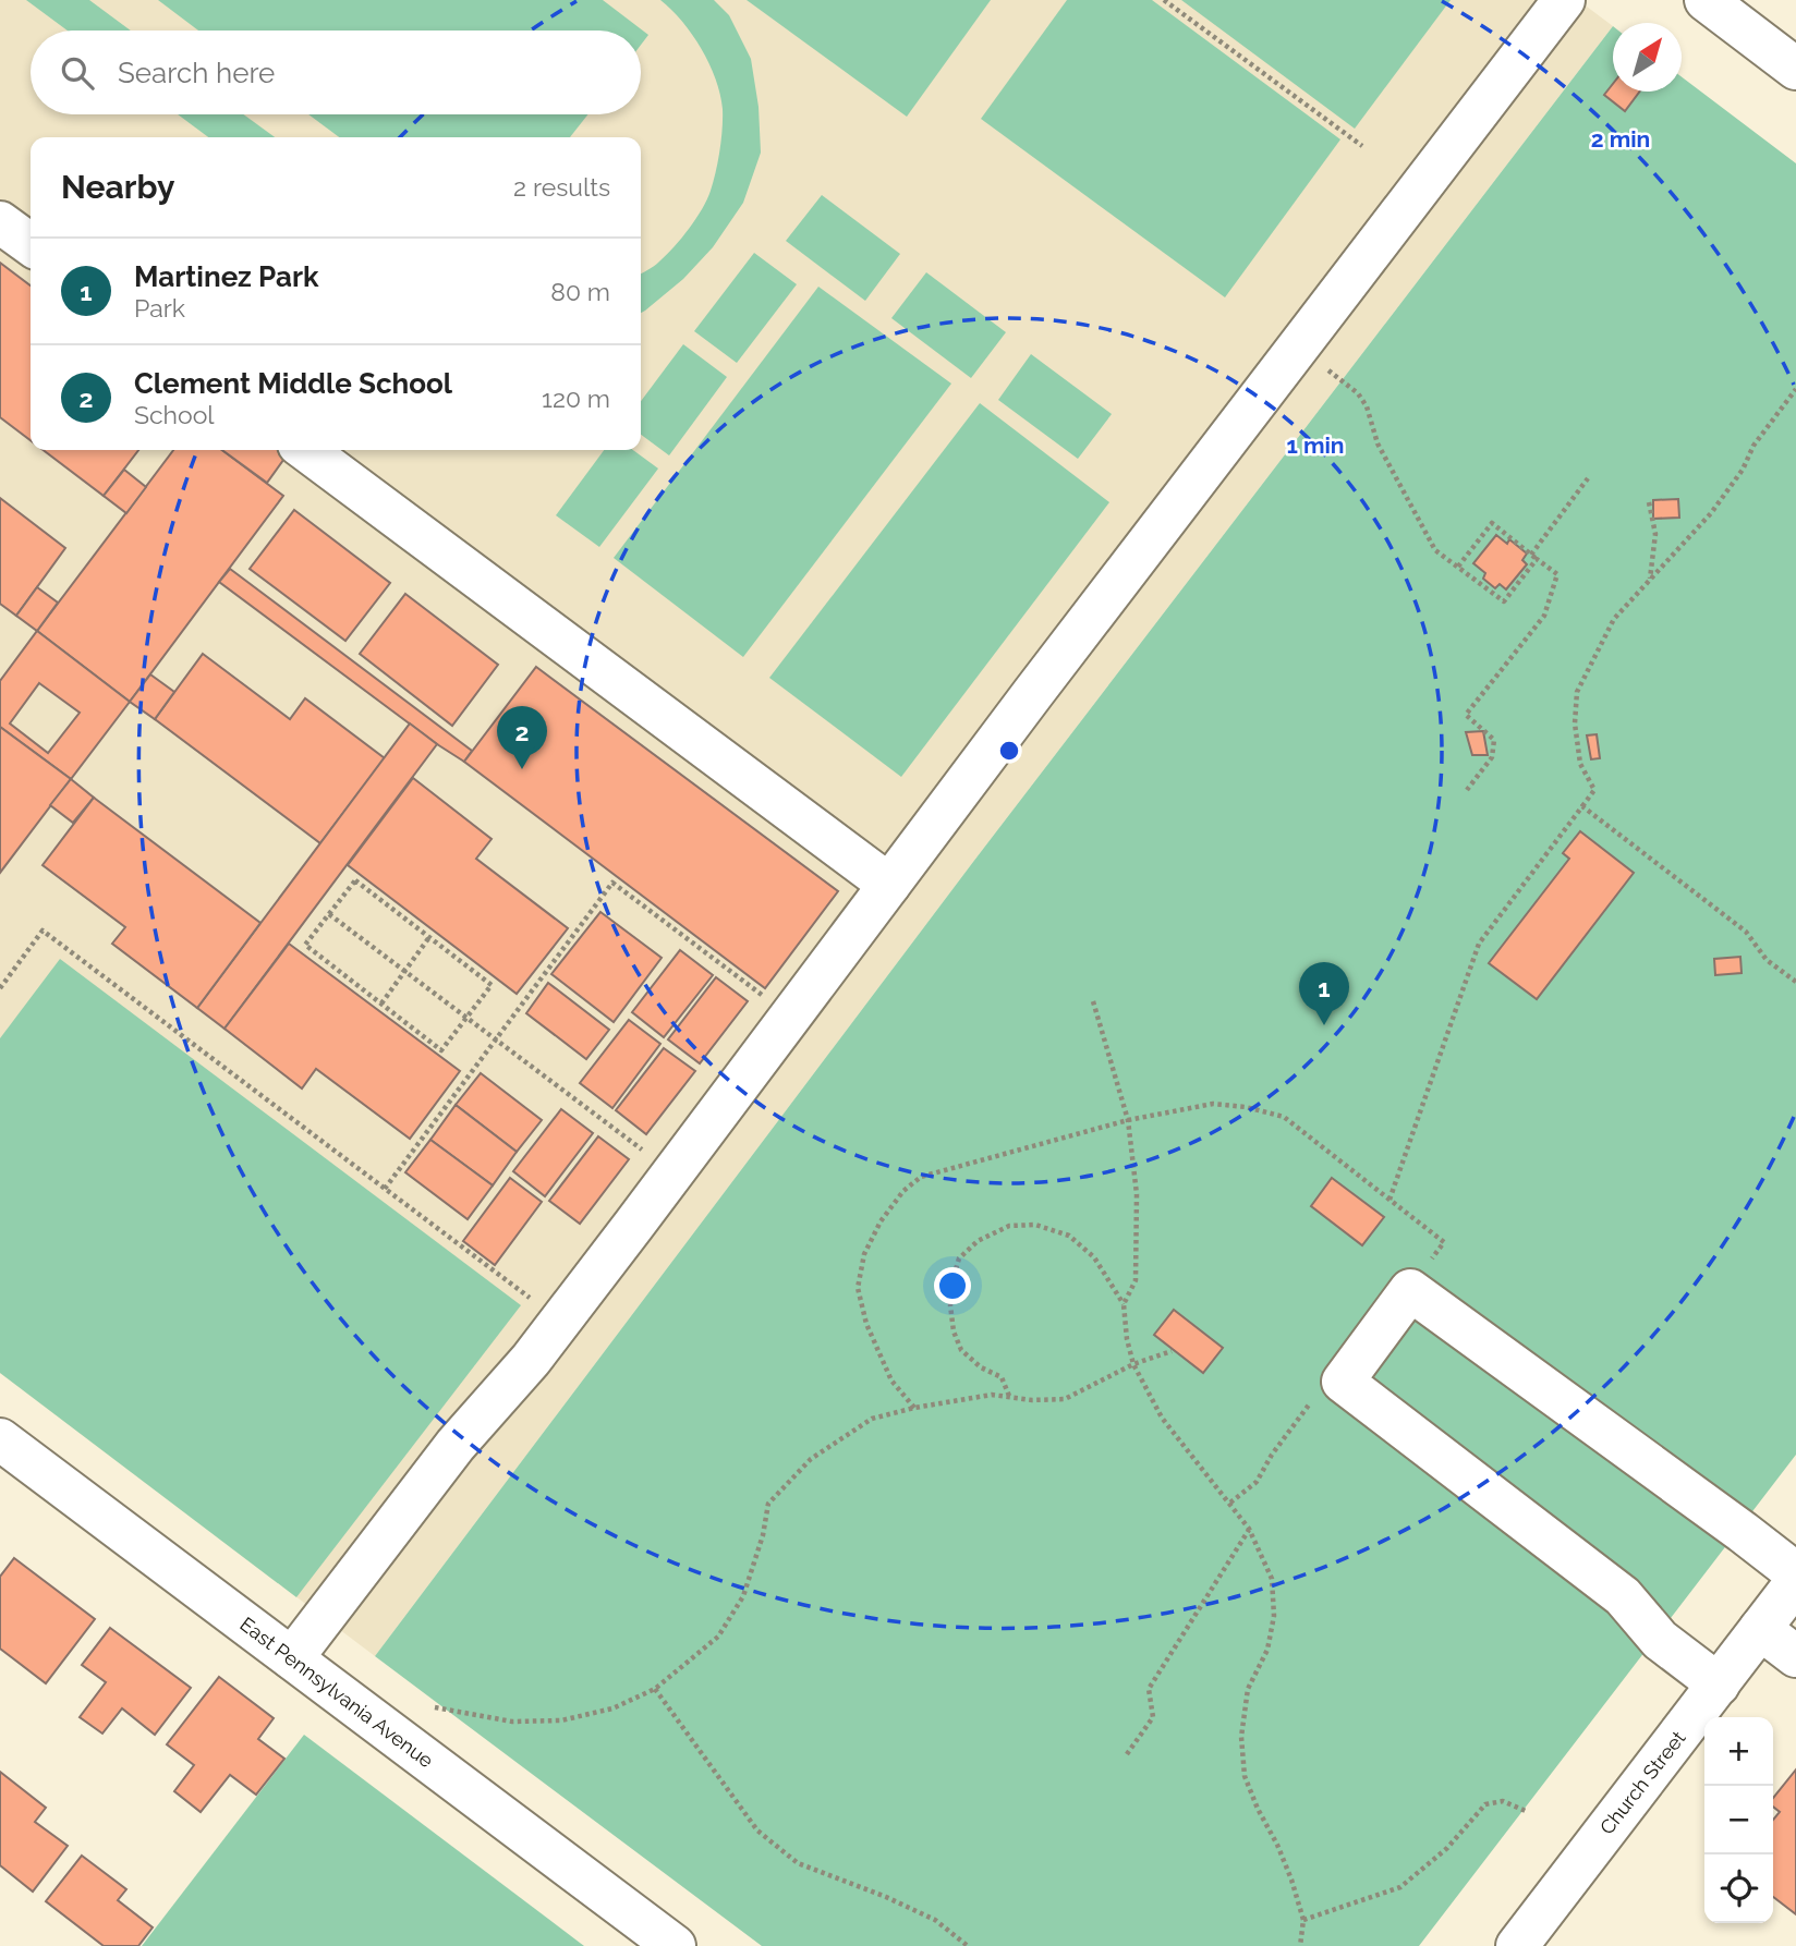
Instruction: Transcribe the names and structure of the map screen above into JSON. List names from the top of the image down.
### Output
{
  "streets": {
    "street": ["East Pennsylvania Avenue", "Church Street"]
  },
  "north": "top right",
  "page": {
    "search": "Search here",
    "heading": ["Nearby", "2 results"],
    "list": [
      {
        "mark": "1",
        "name": "Martinez Park",
        "note": "Park",
        "value": "80 m"
      },
      {
        "mark": "2",
        "name": "Clement Middle School",
        "note": "School",
        "value": "120 m"
      }
    ],
    "pins": ["2", "1"],
    "map_buttons": ["+", "−"]
  },
  "rings": ["2 min", "1 min"]
}
